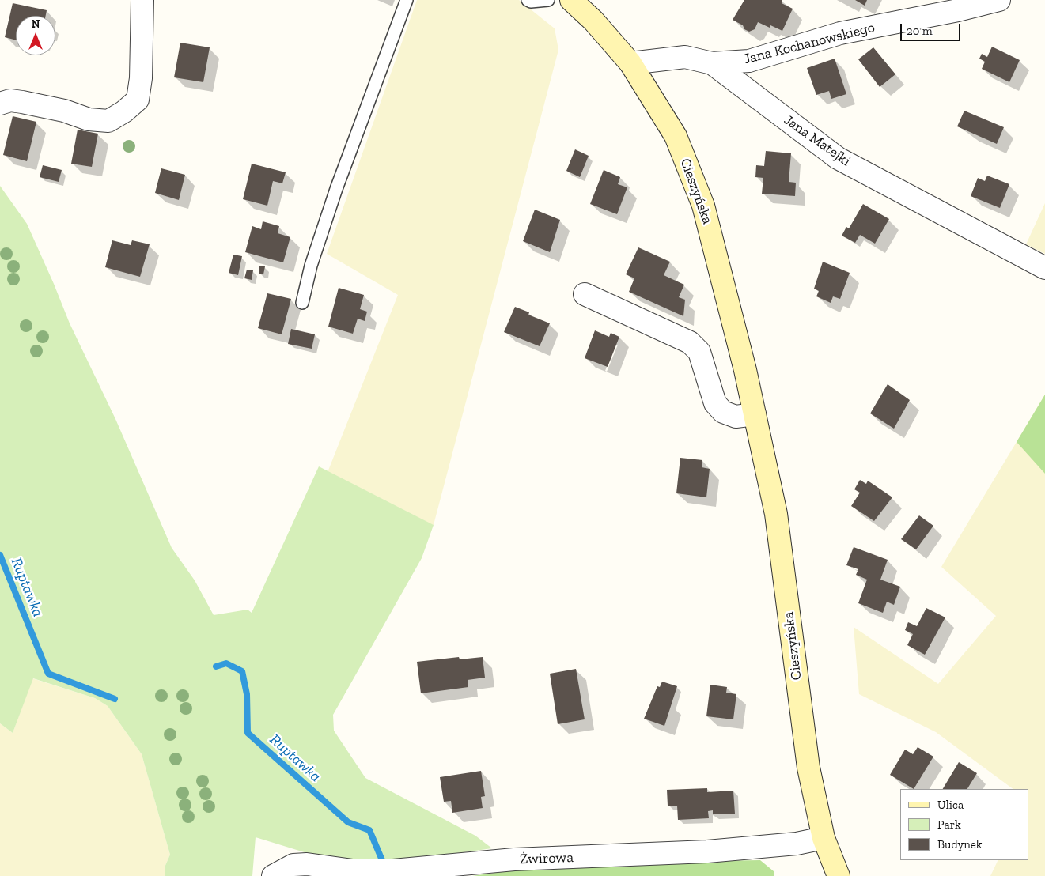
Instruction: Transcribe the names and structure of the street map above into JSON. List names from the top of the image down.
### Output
{
  "streets": {
    "main road": ["Cieszyńska"],
    "street": ["Jana Kochanowskiego", "Jana Matejki", "Żwirowa"]
  },
  "crossings": [
    ["Jana Kochanowskiego", "Jana Matejki"],
    ["Jana Matejki", "Cieszyńska"],
    ["Cieszyńska", "Żwirowa"]
  ],
  "water": ["Ruptawka"],
  "legend": ["Ulica", "Park", "Budynek"],
  "scale_bar": "20 m",
  "north": "top"
}
